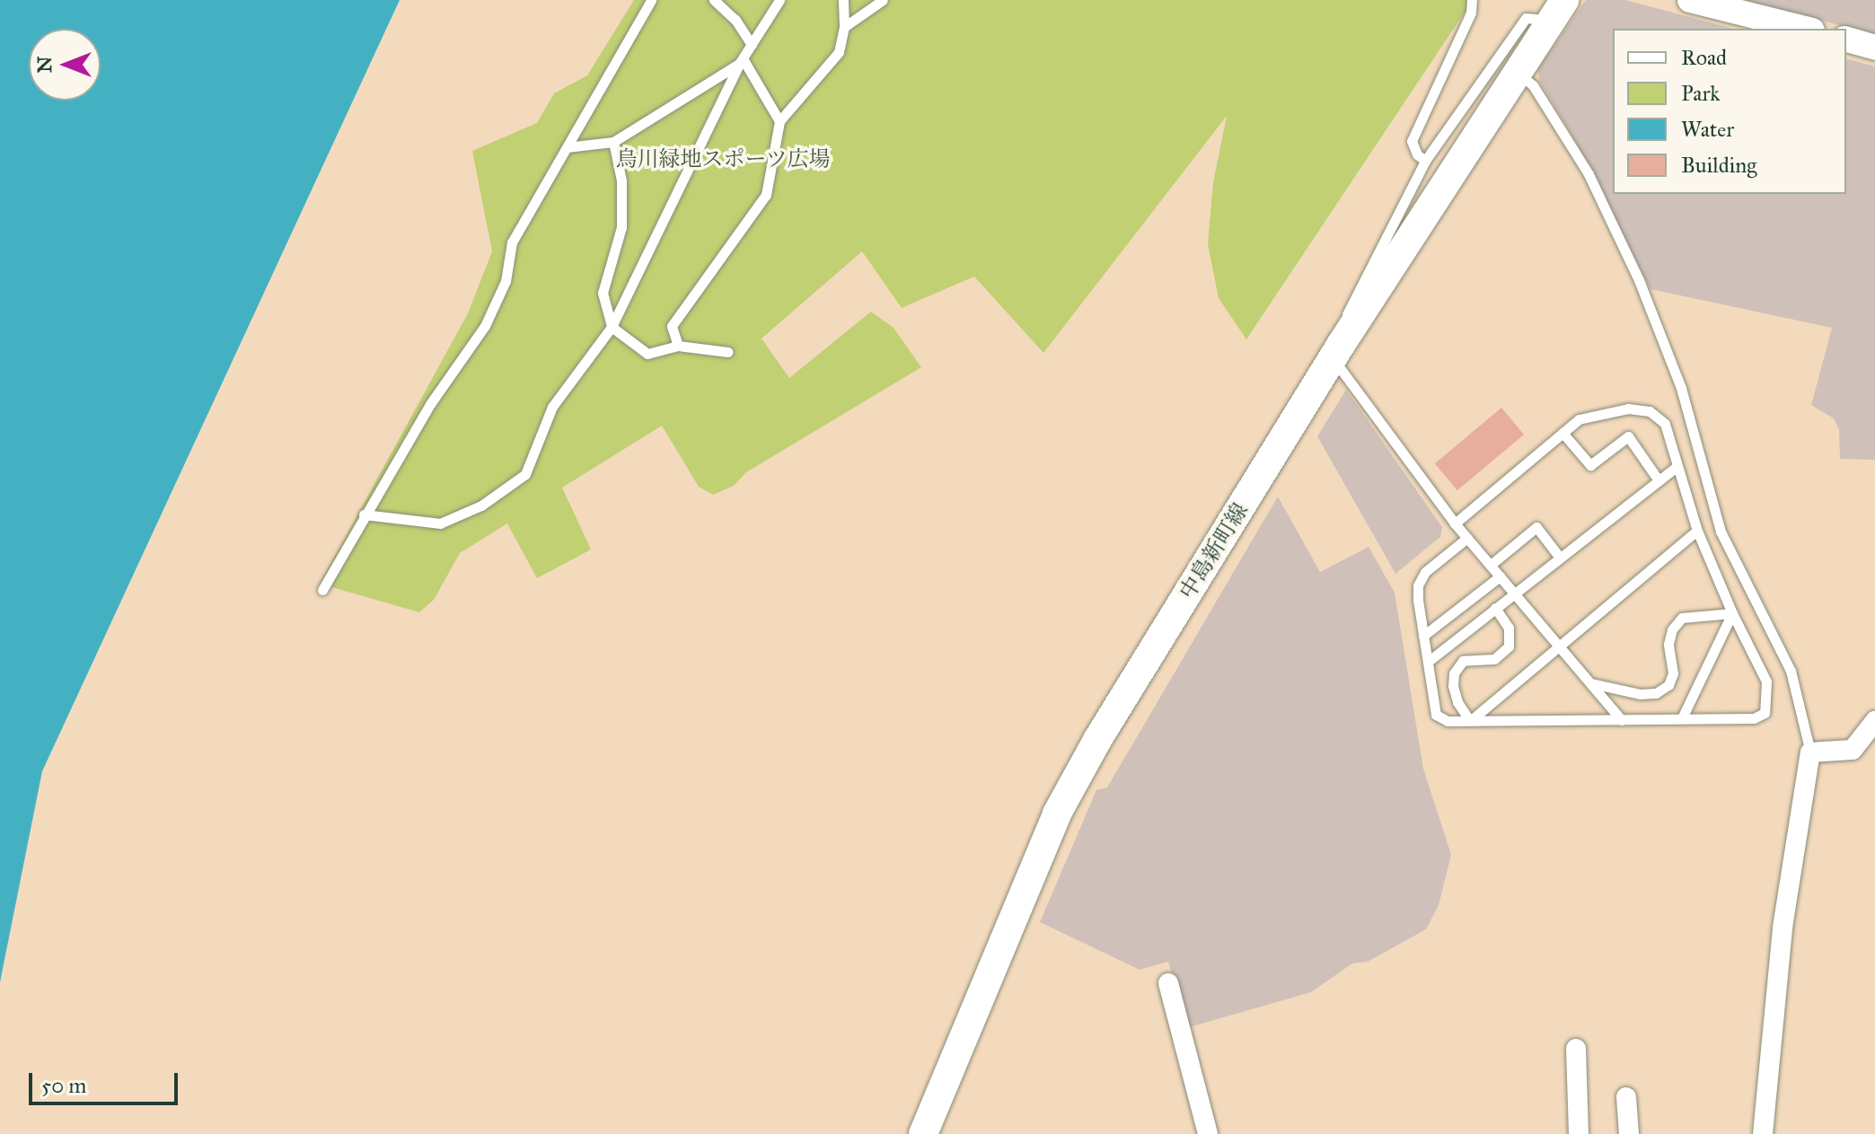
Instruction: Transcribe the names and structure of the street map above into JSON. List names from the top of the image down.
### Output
{
  "streets": {
    "main road": ["中島新町線"]
  },
  "parks": ["烏川緑地スポーツ広場"],
  "legend": [
    "Road",
    "Park",
    "Water",
    "Building"
  ],
  "scale_bar": "50 m",
  "north": "left"
}
